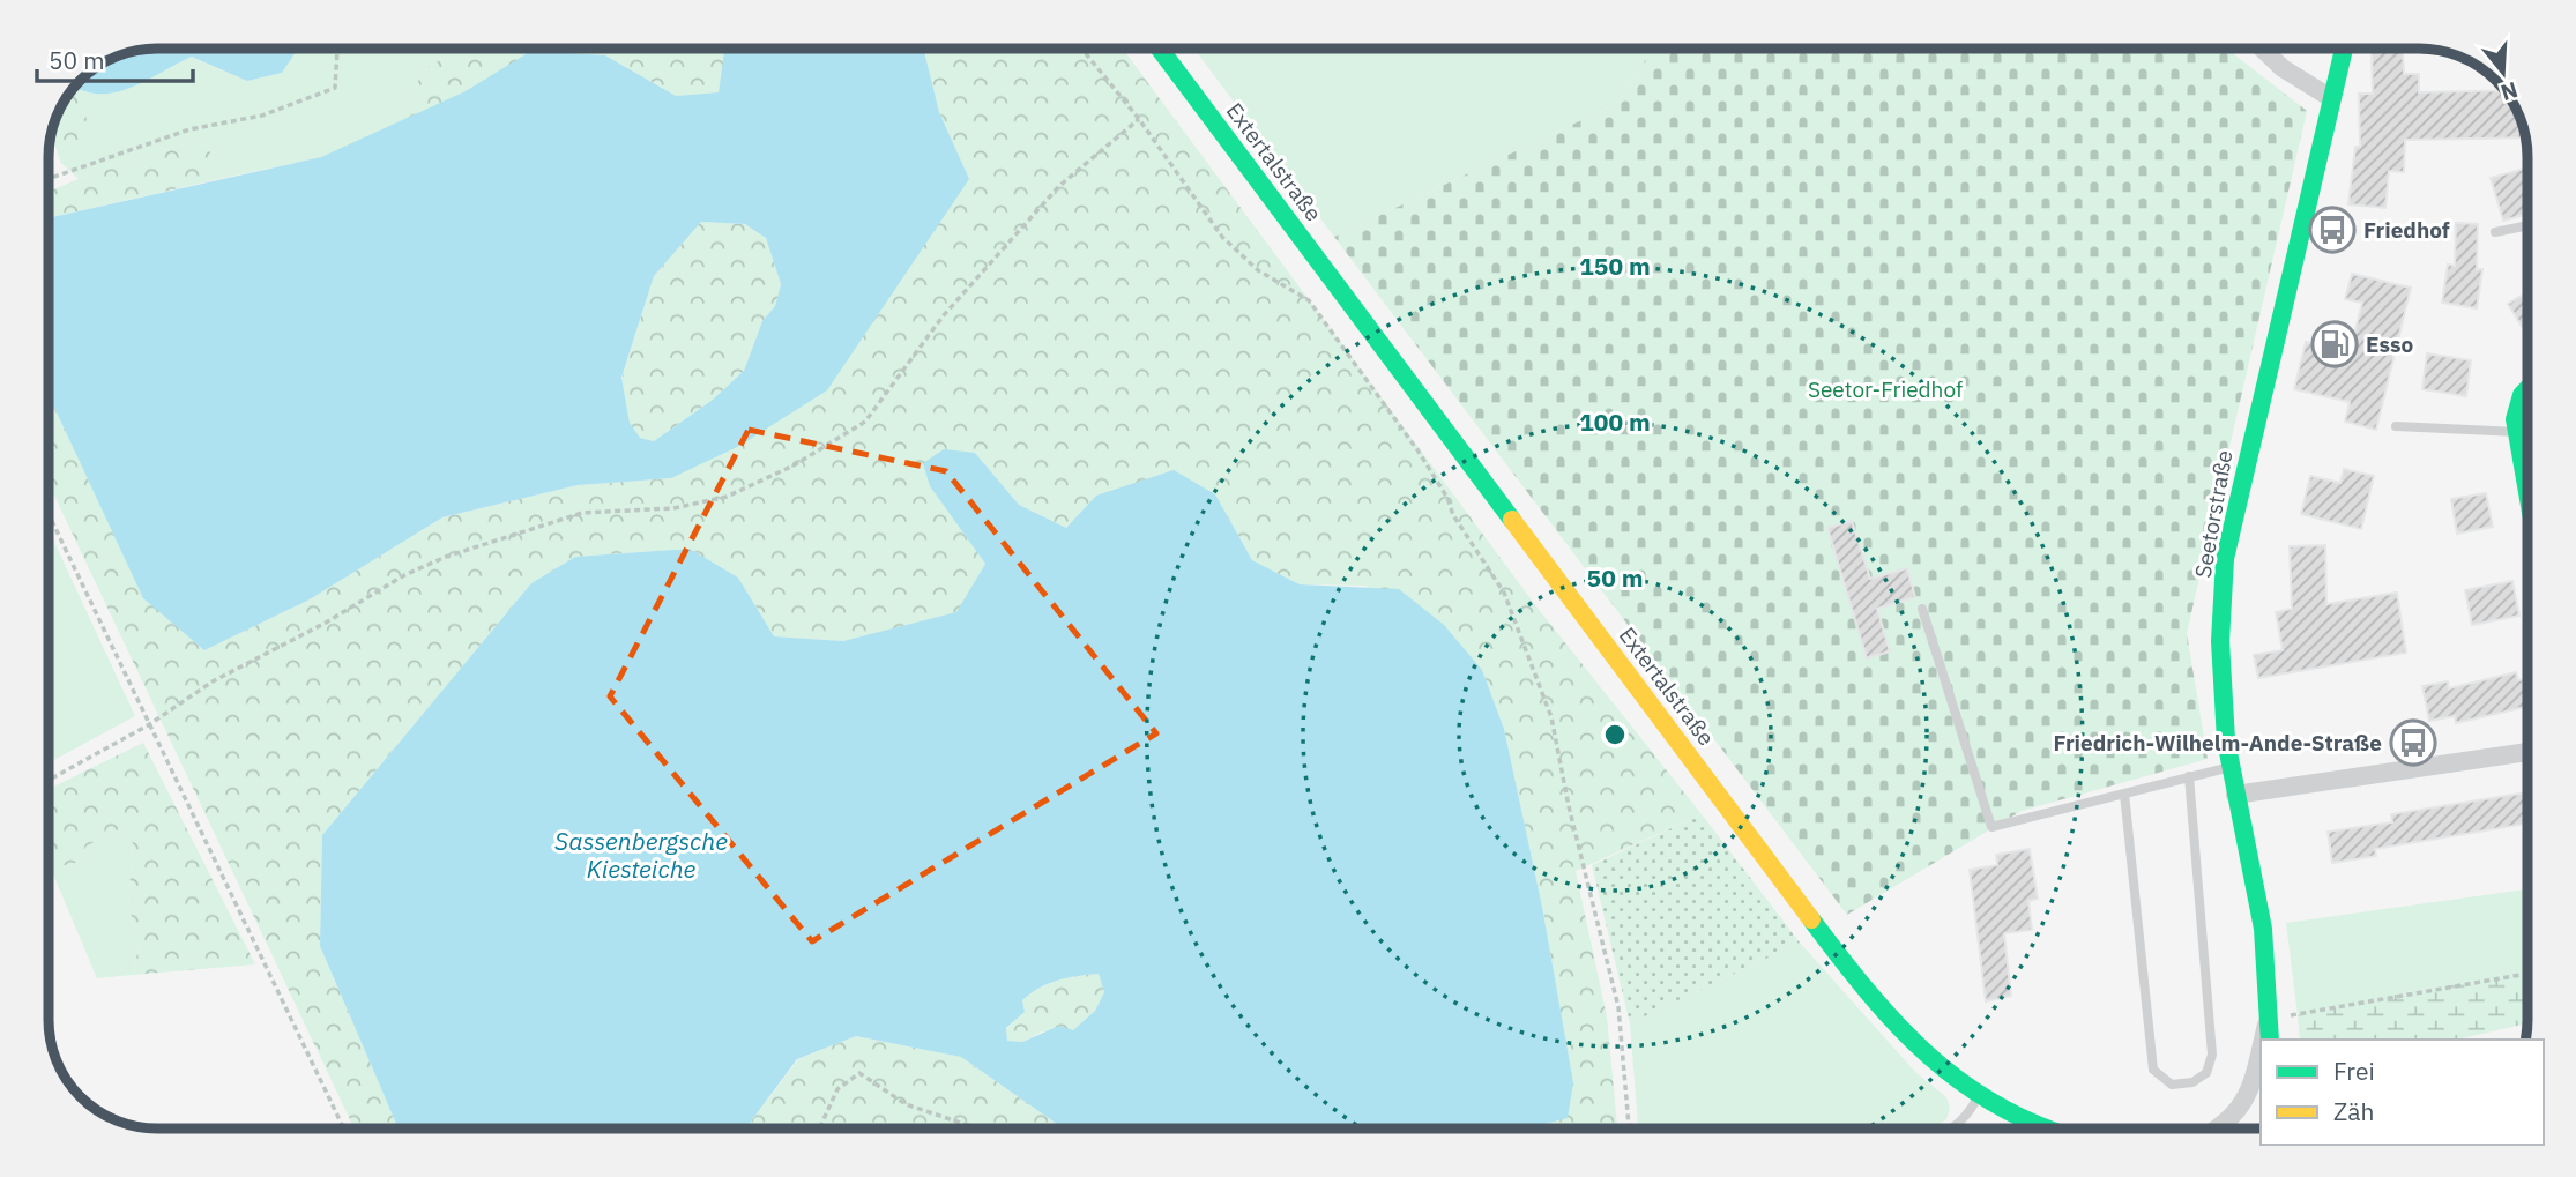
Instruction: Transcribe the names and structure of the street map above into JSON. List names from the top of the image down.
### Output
{
  "streets": {
    "street": ["Extertalstraße", "Seetorstraße"]
  },
  "water": ["Sassenbergsche Kiesteiche"],
  "parks": ["Seetor-Friedhof"],
  "places": {
    "bus stop": ["Friedhof", "Friedrich-Wilhelm-Ande-Straße"],
    "fuel station": ["Esso"]
  },
  "legend": ["Frei", "Zäh"],
  "scale_bar": "50 m",
  "north": "bottom",
  "rings": ["150 m", "100 m", "50 m"]
}
